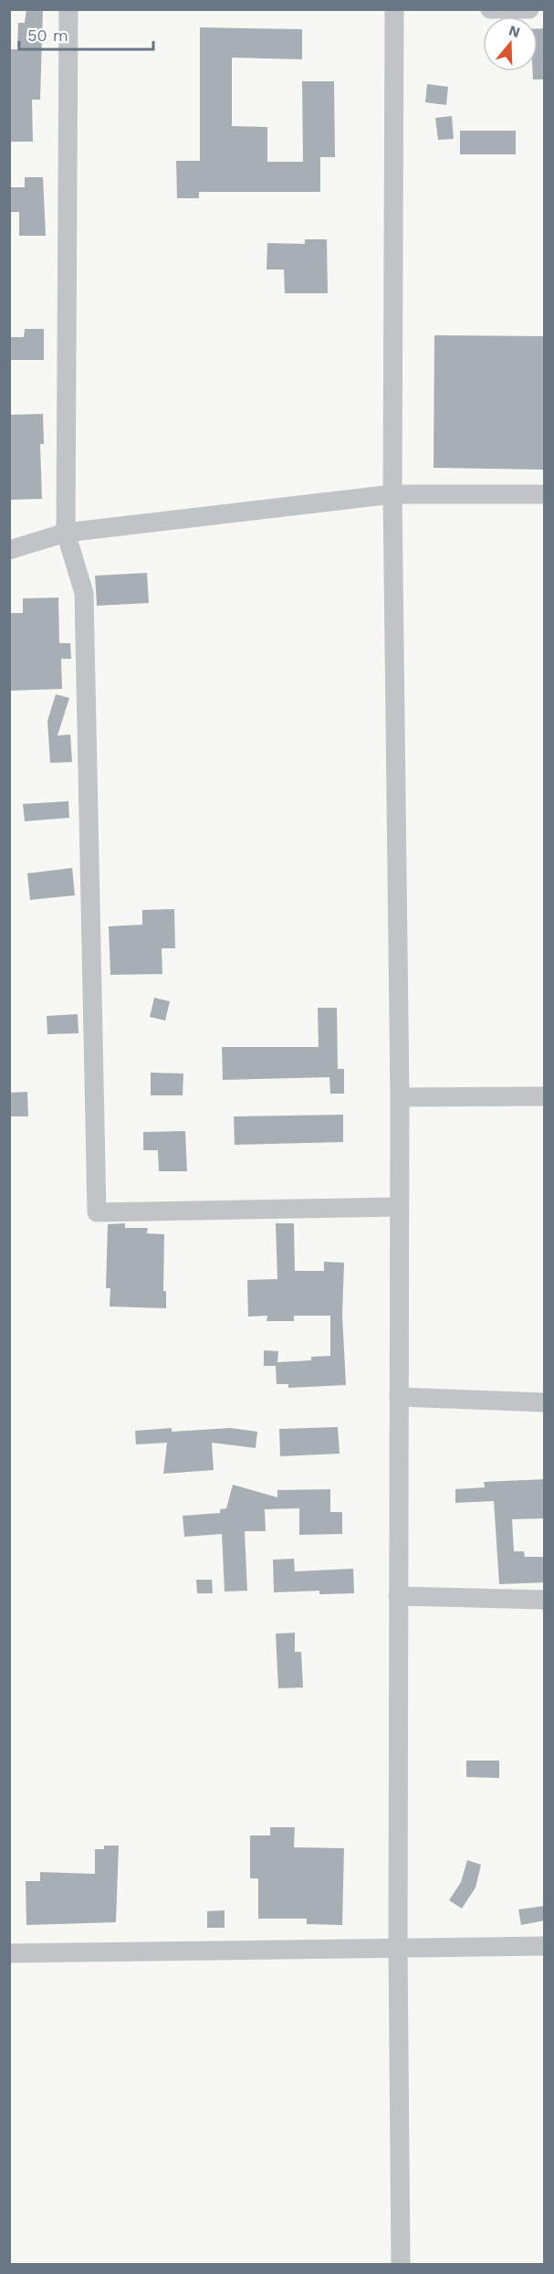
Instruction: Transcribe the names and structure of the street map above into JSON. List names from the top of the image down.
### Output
{
  "scale_bar": "50 m",
  "north": "top"
}
